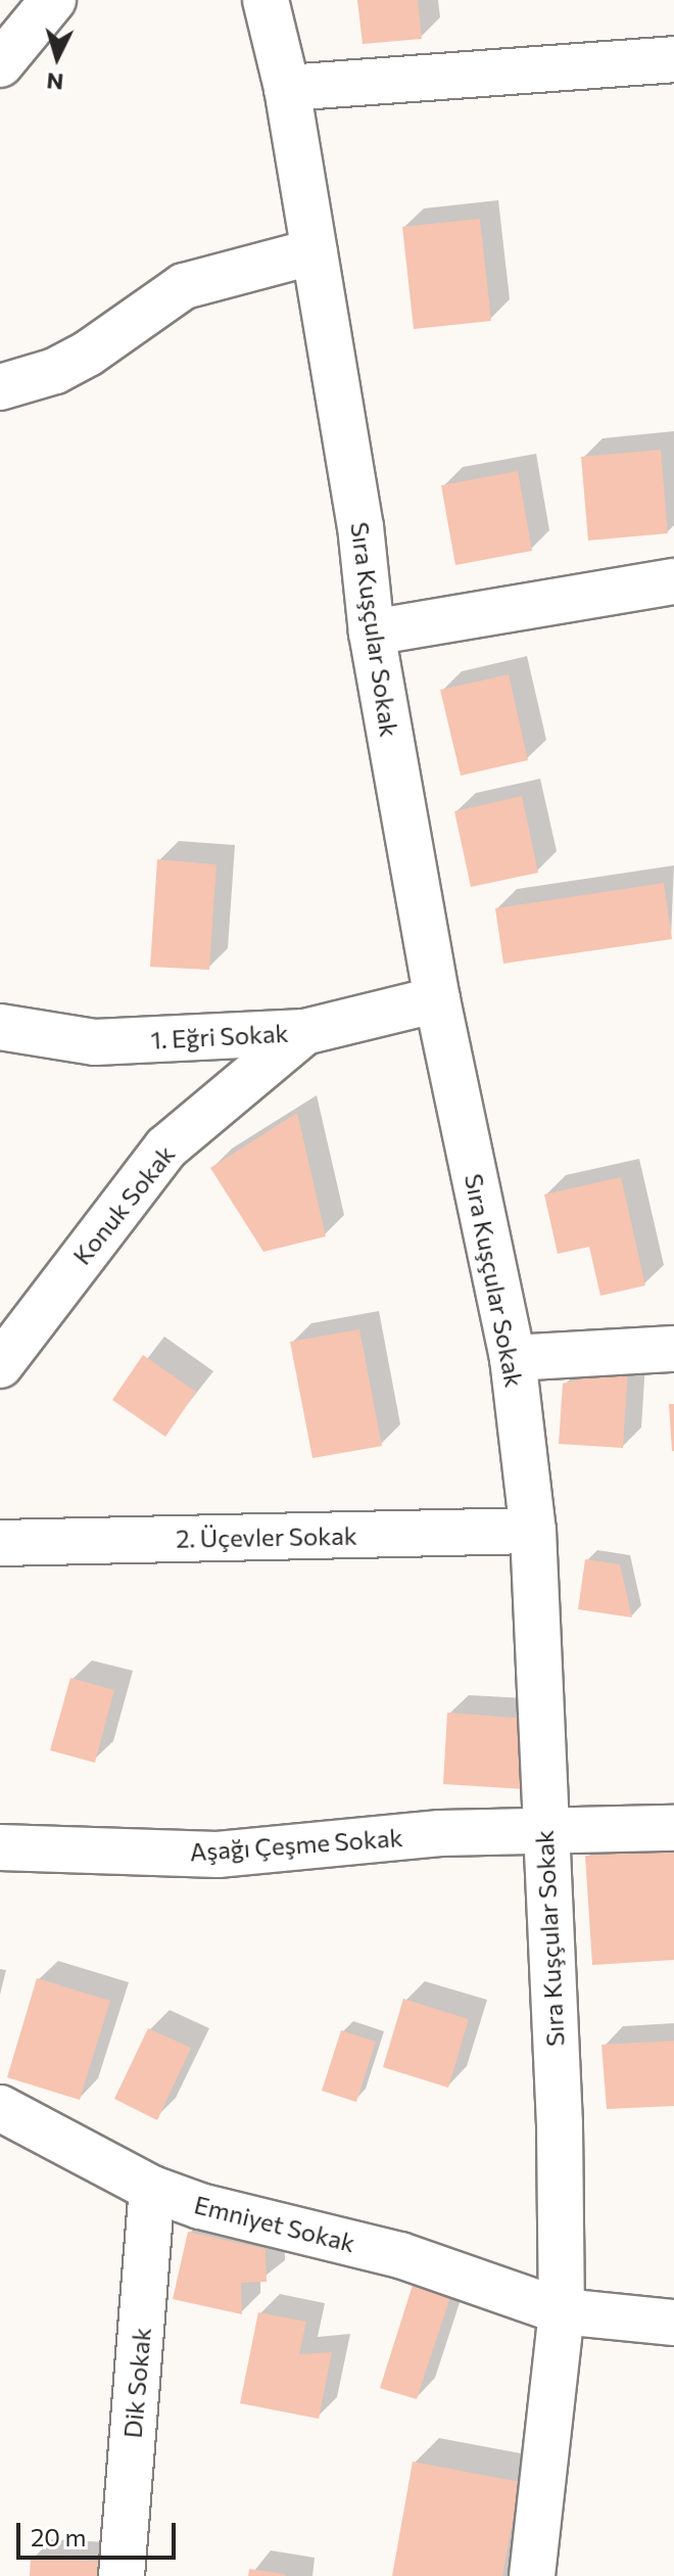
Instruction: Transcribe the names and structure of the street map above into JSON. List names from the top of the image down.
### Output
{
  "streets": {
    "street": [
      "Sıra Kuşçular Sokak",
      "1. Eğri Sokak",
      "Konuk Sokak",
      "2. Üçevler Sokak",
      "Aşağı Çeşme Sokak",
      "Emniyet Sokak",
      "Dik Sokak"
    ]
  },
  "crossings": [
    ["Sıra Kuşçular Sokak", "1. Eğri Sokak"],
    ["Sıra Kuşçular Sokak", "2. Üçevler Sokak"],
    ["Sıra Kuşçular Sokak", "Aşağı Çeşme Sokak"],
    ["Sıra Kuşçular Sokak", "Emniyet Sokak"],
    ["1. Eğri Sokak", "Konuk Sokak"],
    ["Emniyet Sokak", "Dik Sokak"]
  ],
  "scale_bar": "20 m",
  "north": "bottom"
}
